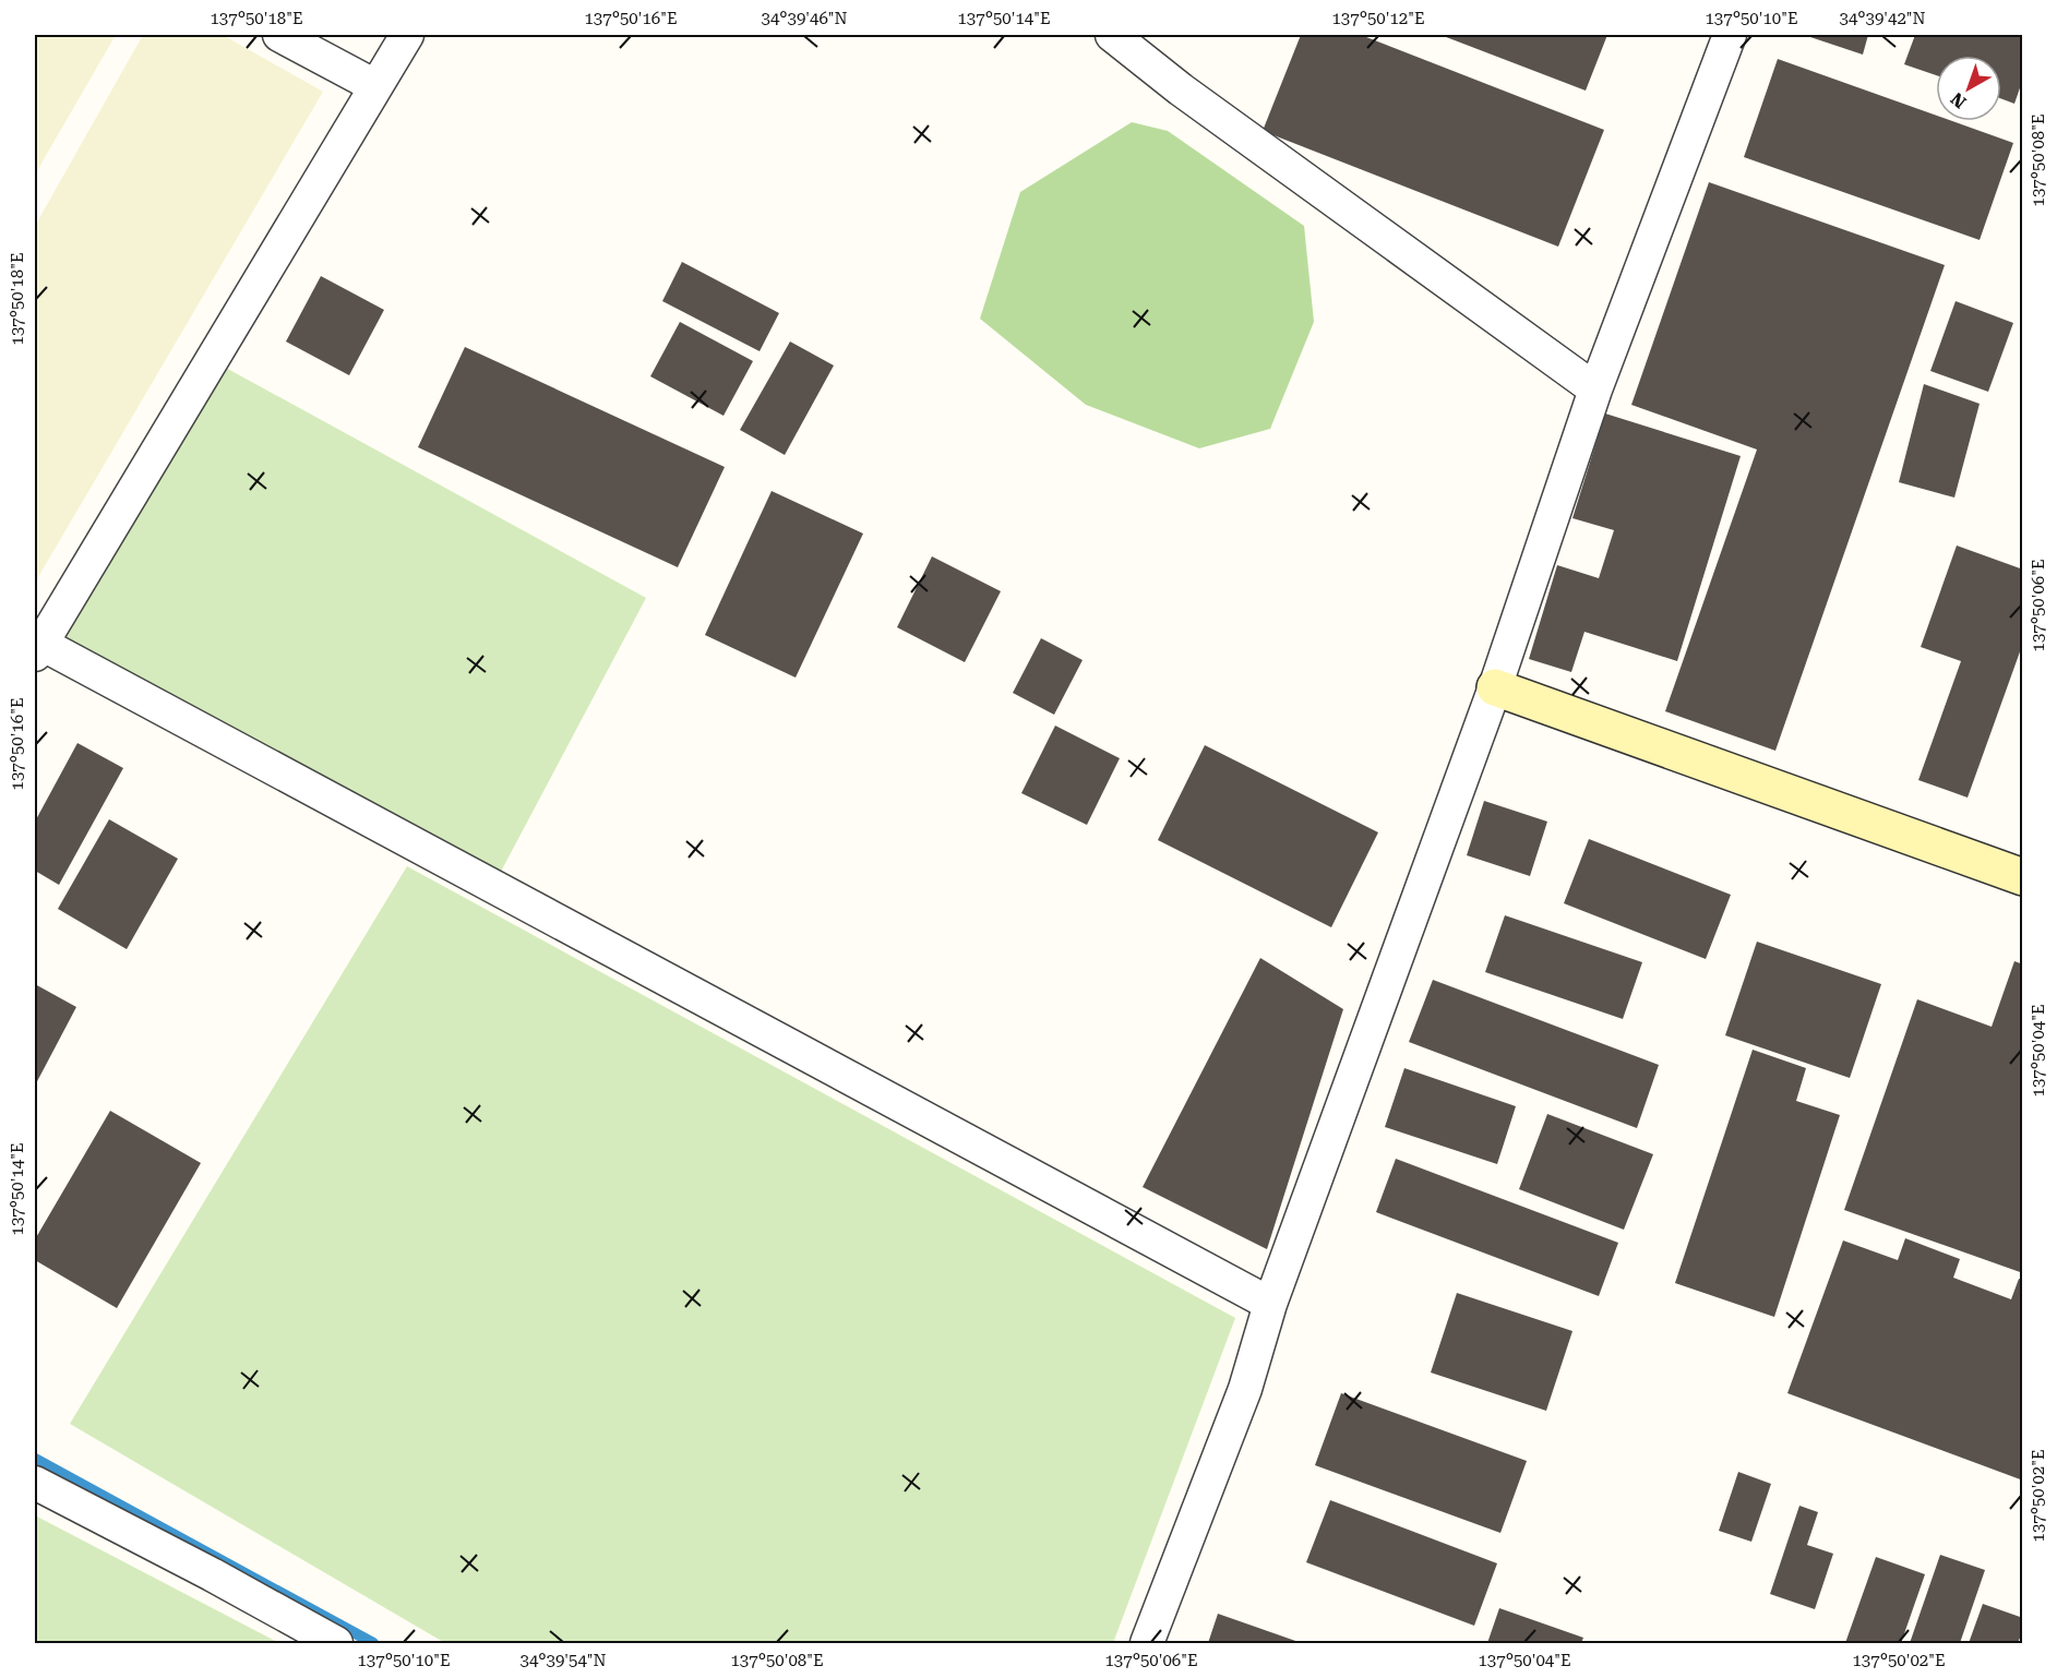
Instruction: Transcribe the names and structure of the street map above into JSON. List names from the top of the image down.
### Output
{
  "north": "bottom left",
  "coordinates": [
    "137°50'18\"E",
    "137°50'16\"E",
    "34°39'46\"N",
    "137°50'14\"E",
    "137°50'12\"E",
    "137°50'10\"E",
    "34°39'42\"N",
    "137°50'08\"E",
    "137°50'06\"E",
    "137°50'04\"E",
    "137°50'02\"E",
    "34°39'54\"N"
  ]
}
